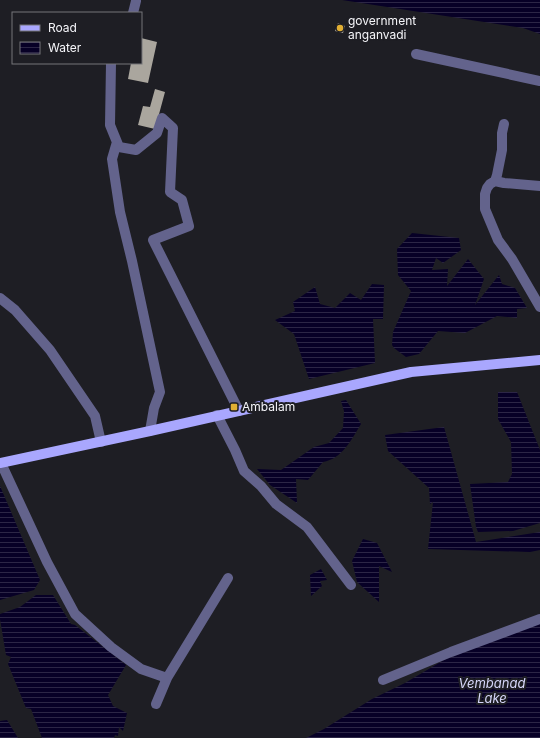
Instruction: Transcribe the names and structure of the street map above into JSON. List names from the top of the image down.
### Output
{
  "water": ["Vembanad Lake"],
  "places": {
    "other": ["government anganvadi"],
    "transit": ["Ambalam"]
  },
  "legend": ["Road", "Water"]
}
